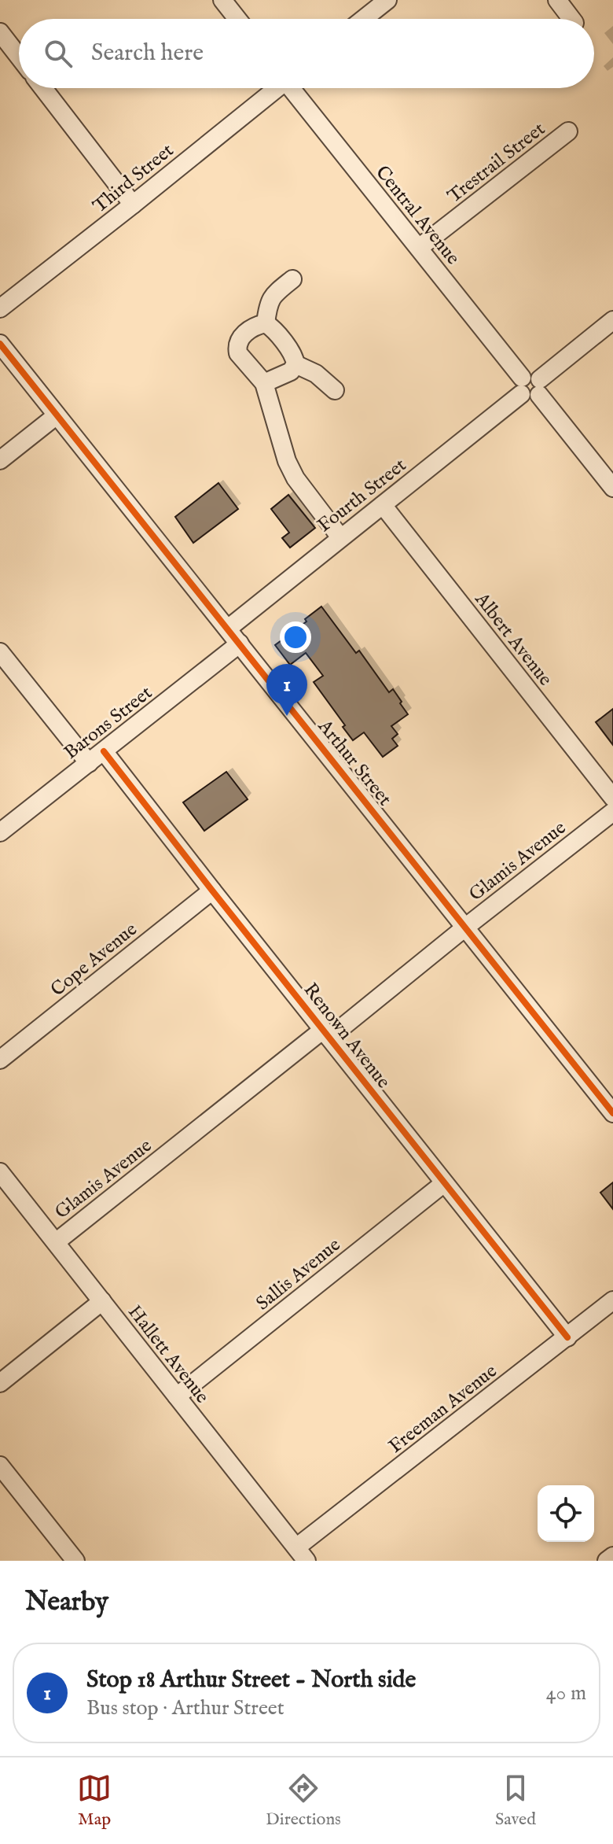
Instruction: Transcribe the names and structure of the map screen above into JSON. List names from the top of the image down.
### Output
{
  "streets": {
    "street": [
      "Trestrail Street",
      "Third Street",
      "Central Avenue",
      "Fourth Street",
      "Albert Avenue",
      "Barons Street",
      "Arthur Street",
      "Glamis Avenue",
      "Cope Avenue",
      "Renown Avenue",
      "Sallis Avenue",
      "Hallett Avenue",
      "Freeman Avenue"
    ]
  },
  "crossings": [
    ["Trestrail Street", "Central Avenue"],
    ["Central Avenue", "Fourth Street"],
    ["Fourth Street", "Albert Avenue"],
    ["Fourth Street", "Arthur Street"],
    ["Barons Street", "Arthur Street"],
    ["Barons Street", "Renown Avenue"],
    ["Arthur Street", "Glamis Avenue"],
    ["Glamis Avenue", "Renown Avenue"],
    ["Glamis Avenue", "Hallett Avenue"],
    ["Cope Avenue", "Renown Avenue"],
    ["Renown Avenue", "Sallis Avenue"],
    ["Renown Avenue", "Freeman Avenue"],
    ["Sallis Avenue", "Hallett Avenue"],
    ["Hallett Avenue", "Freeman Avenue"]
  ],
  "page": {
    "search": "Search here",
    "pins": "1",
    "heading": "Nearby",
    "list": [
      {
        "mark": "1",
        "name": "Stop 18 Arthur Street - North side",
        "note": "Bus stop · Arthur Street",
        "value": "40 m"
      }
    ],
    "nav": ["Map", "Directions", "Saved"]
  }
}
